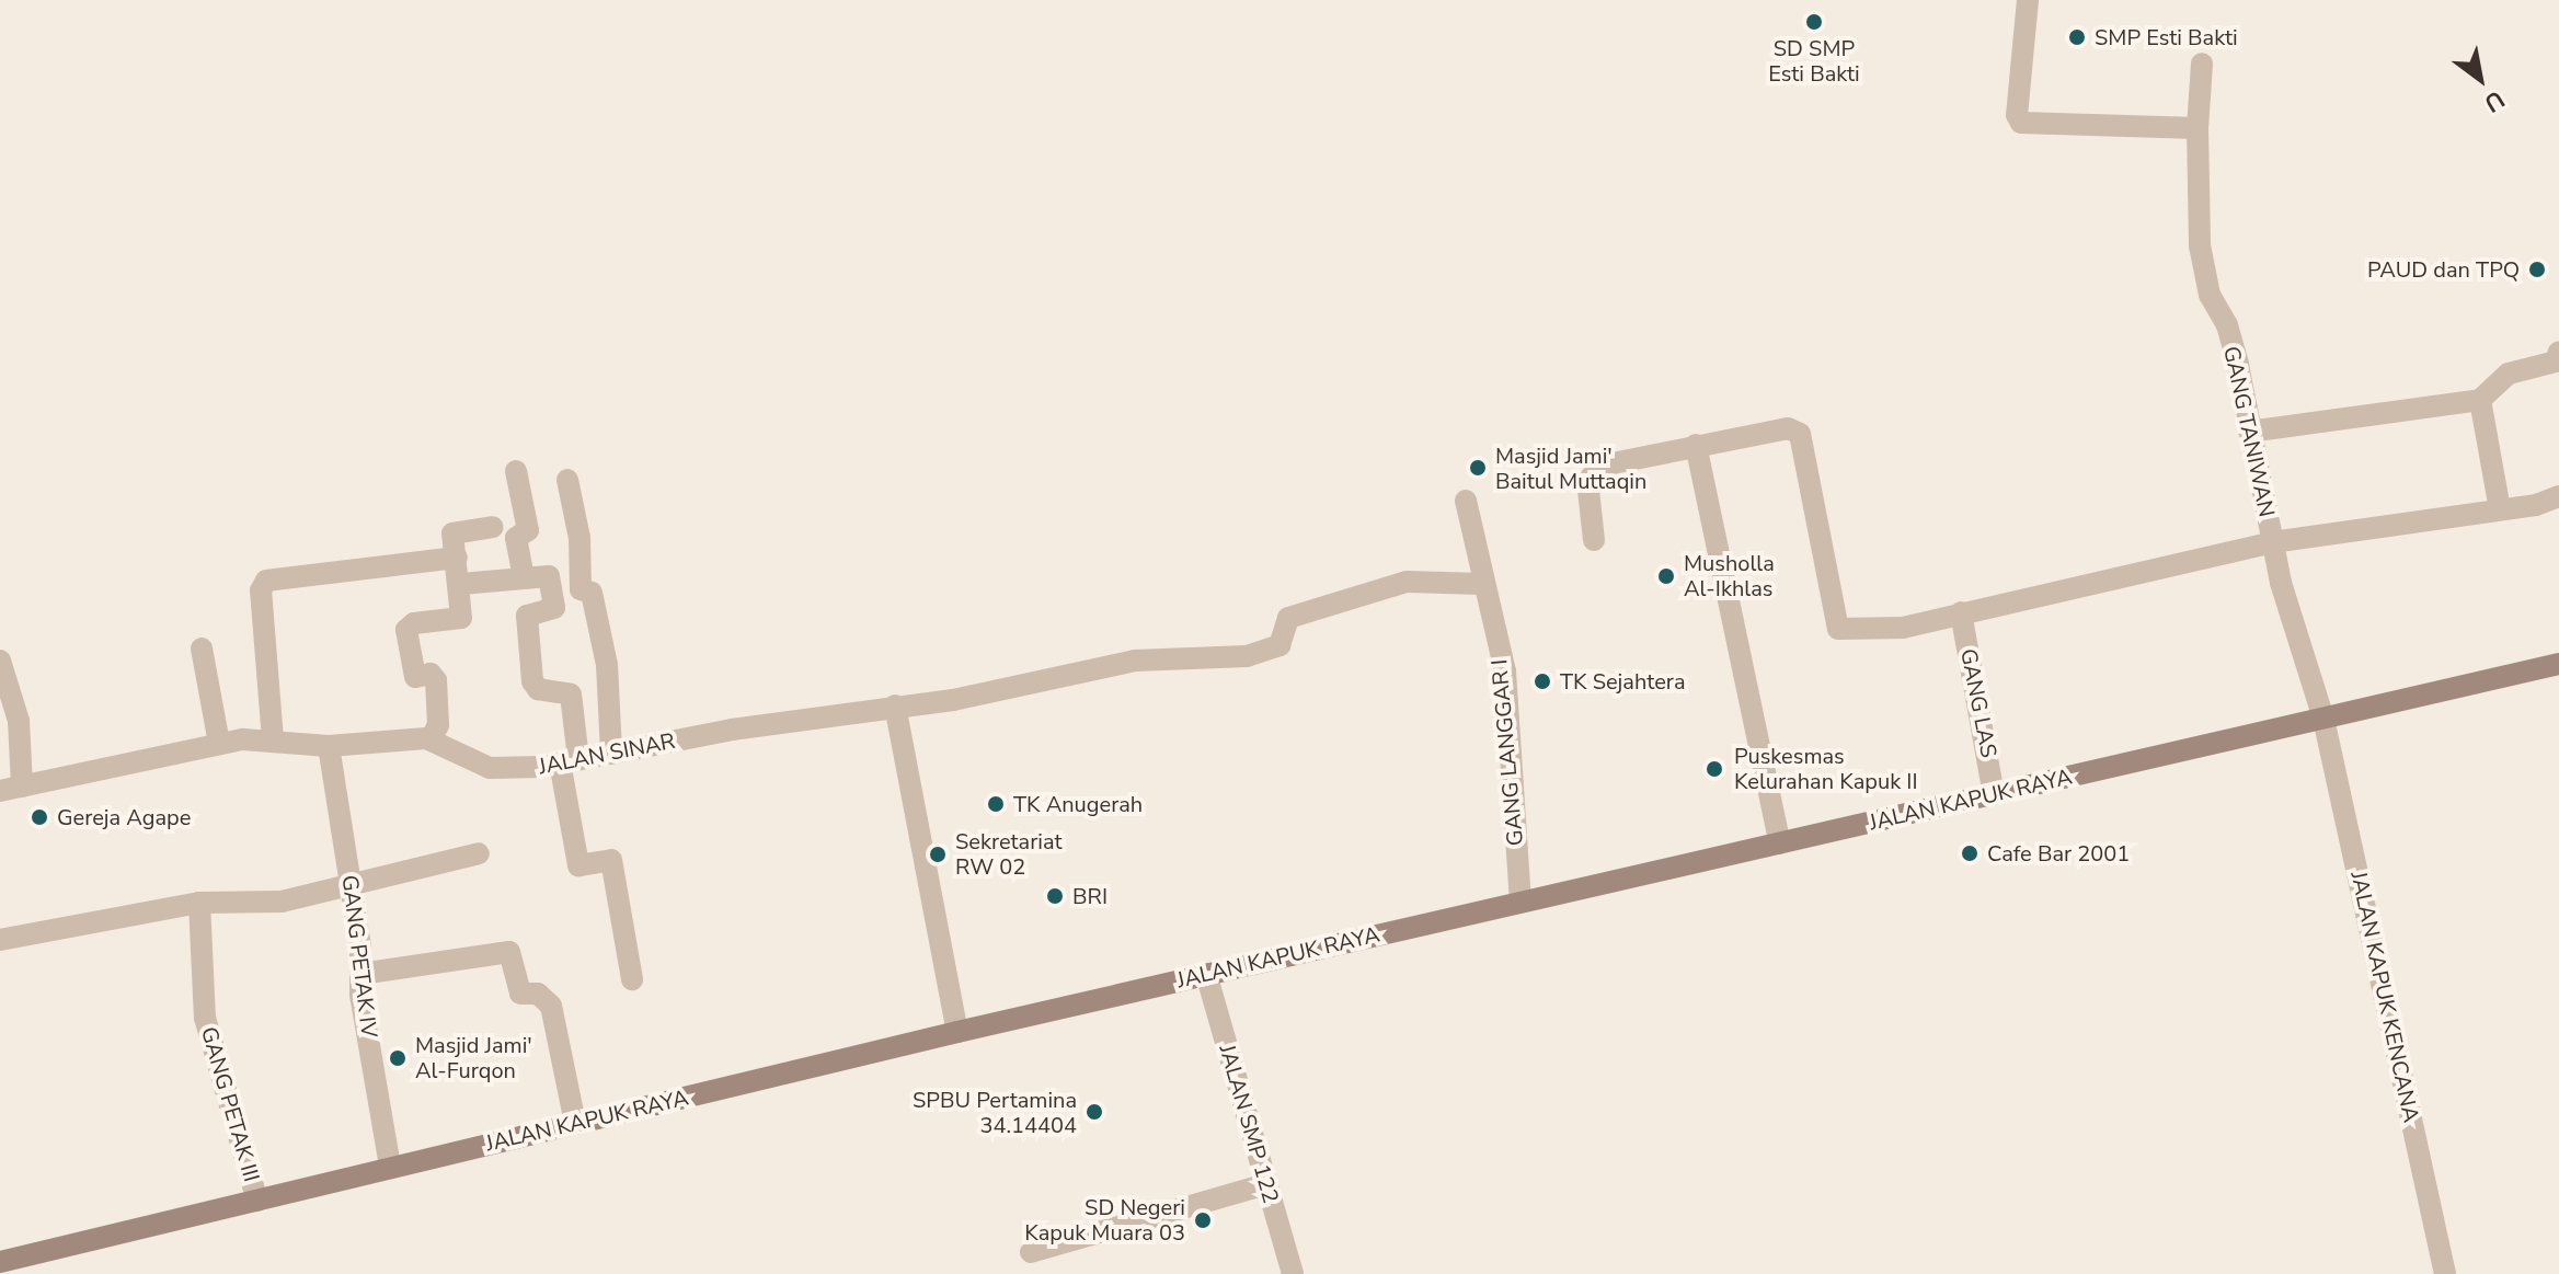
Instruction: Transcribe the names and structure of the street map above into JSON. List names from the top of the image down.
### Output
{
  "streets": {
    "main road": ["JALAN KAPUK RAYA"],
    "street": [
      "GANG TANIWAN",
      "GANG LAS",
      "GANG LANGGAR I",
      "JALAN SINAR",
      "GANG PETAK IV",
      "JALAN KAPUK KENCANA",
      "GANG PETAK III",
      "JALAN SMP 122"
    ]
  },
  "crossings": [
    ["GANG TANIWAN", "JALAN KAPUK RAYA"],
    ["GANG TANIWAN", "JALAN KAPUK KENCANA"],
    ["GANG LAS", "JALAN KAPUK RAYA"],
    ["GANG LANGGAR I", "JALAN SINAR"],
    ["GANG LANGGAR I", "JALAN KAPUK RAYA"],
    ["JALAN SINAR", "GANG PETAK IV"],
    ["JALAN KAPUK RAYA", "GANG PETAK IV"],
    ["JALAN KAPUK RAYA", "JALAN KAPUK KENCANA"],
    ["JALAN KAPUK RAYA", "GANG PETAK III"],
    ["JALAN KAPUK RAYA", "JALAN SMP 122"]
  ],
  "places": [
    "SD SMP Esti Bakti",
    "SMP Esti Bakti",
    "PAUD dan TPQ",
    "Masjid Jami' Baitul Muttaqin",
    "Musholla Al-Ikhlas",
    "TK Sejahtera",
    "Puskesmas Kelurahan Kapuk II",
    "TK Anugerah",
    "Gereja Agape",
    "Cafe Bar 2001",
    "Sekretariat RW 02",
    "BRI",
    "Masjid Jami' Al-Furqon",
    "SPBU Pertamina 34.14404",
    "SD Negeri Kapuk Muara 03"
  ],
  "north": "bottom right"
}
